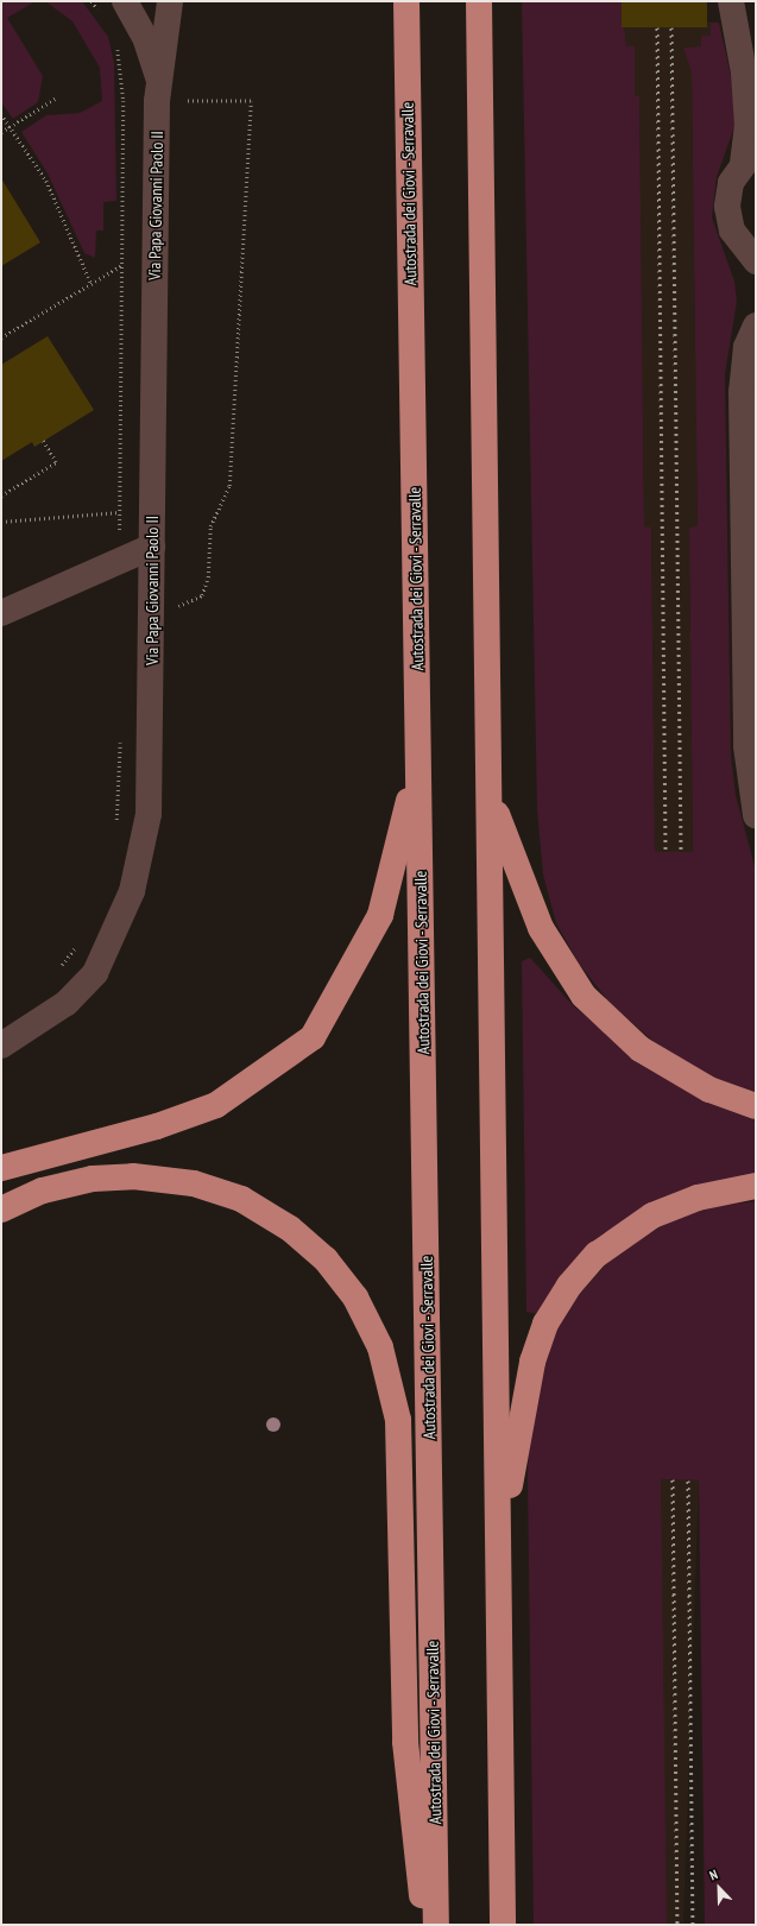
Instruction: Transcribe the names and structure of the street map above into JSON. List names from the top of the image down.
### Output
{
  "streets": {
    "highway": ["Autostrada dei Giovi - Serravalle"],
    "street": ["Via Papa Giovanni Paolo II"]
  },
  "north": "top left"
}
